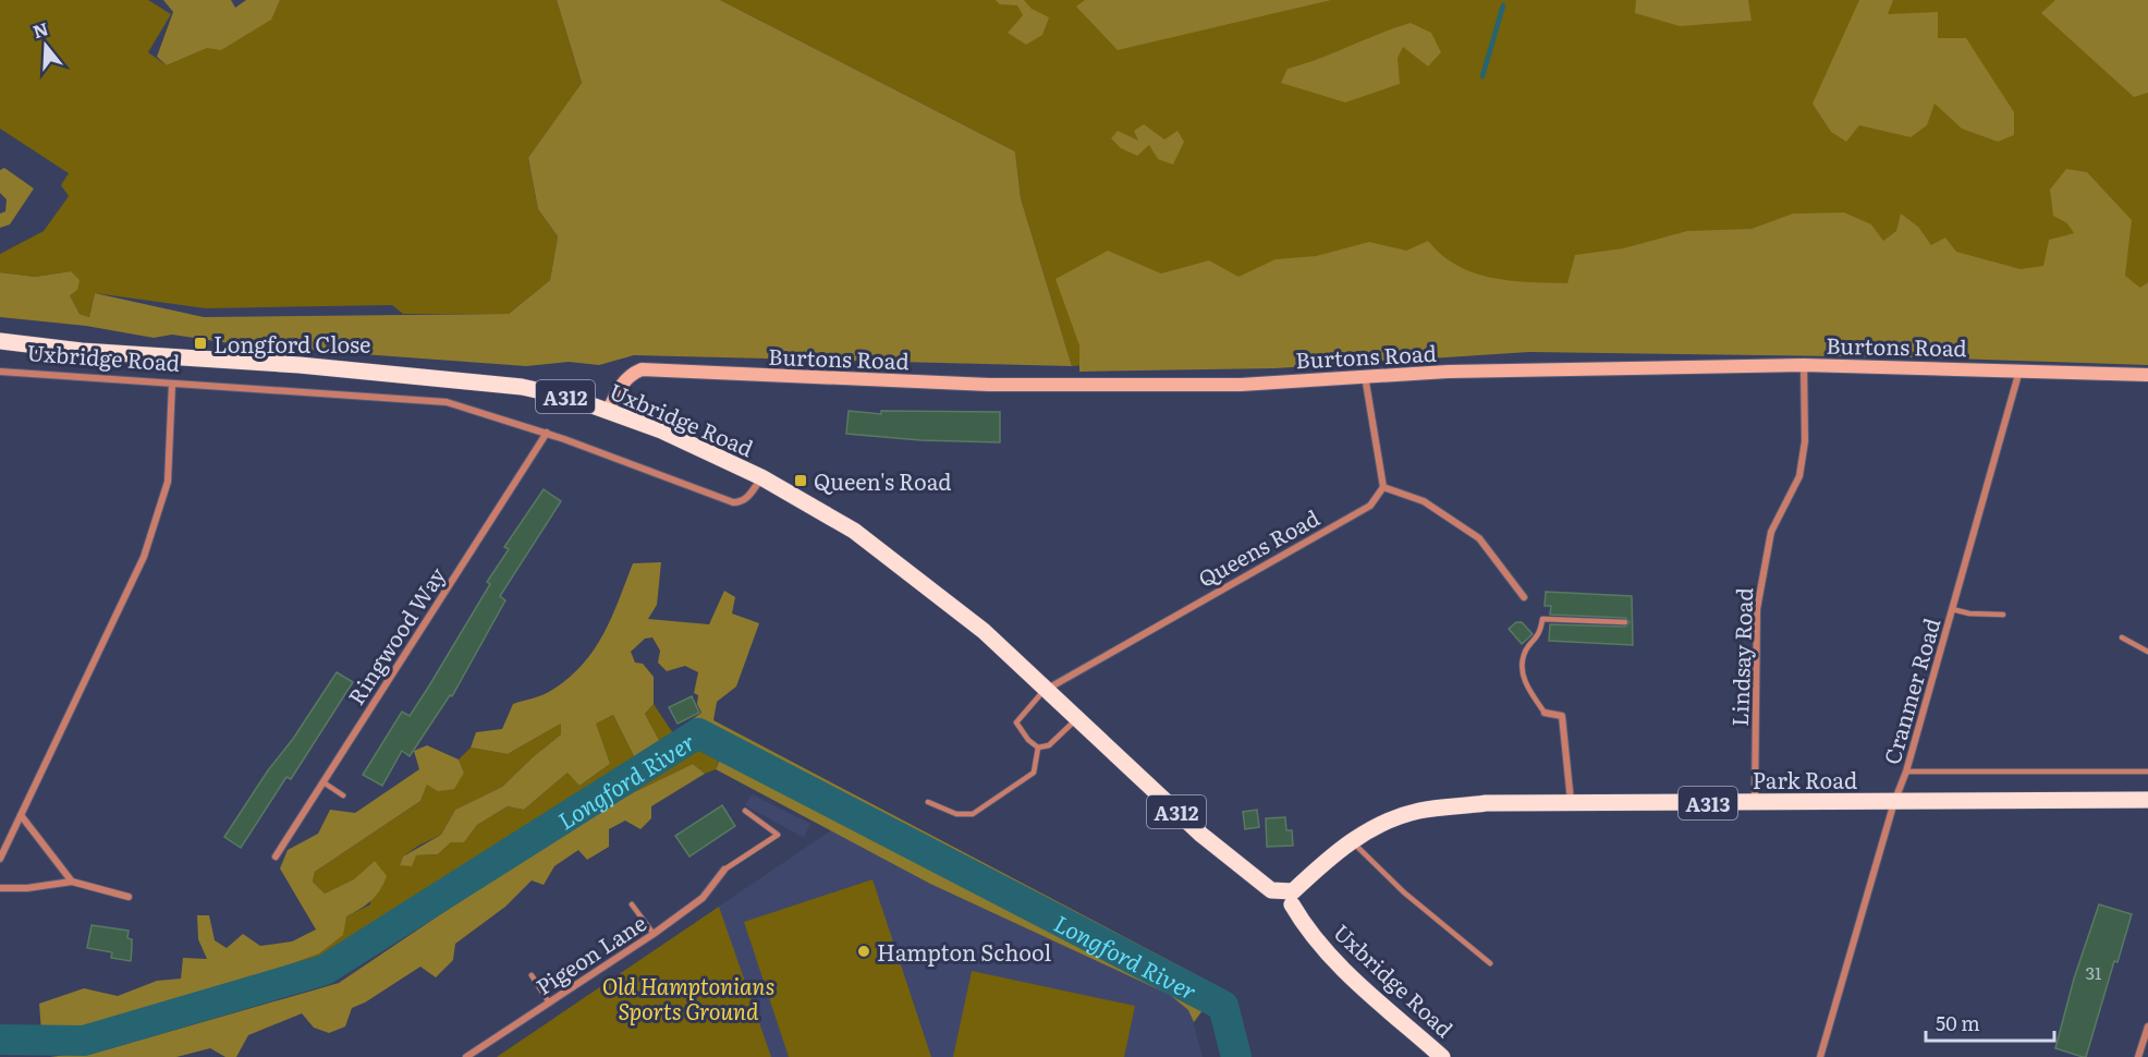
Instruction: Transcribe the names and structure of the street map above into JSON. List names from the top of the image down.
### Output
{
  "streets": {
    "main road": [
      "Uxbridge Road",
      "A312",
      "Park Road",
      "A313"
    ],
    "street": [
      "Burtons Road",
      "Queens Road",
      "Ringwood Way",
      "Lindsay Road",
      "Cranmer Road",
      "Pigeon Lane"
    ]
  },
  "crossings": [
    ["Burtons Road", "Uxbridge Road"],
    ["Burtons Road", "Lindsay Road"],
    ["Burtons Road", "Cranmer Road"],
    ["Uxbridge Road", "Queens Road"],
    ["Uxbridge Road", "Ringwood Way"],
    ["Uxbridge Road", "Park Road"],
    ["Lindsay Road", "Park Road"],
    ["Cranmer Road", "Park Road"]
  ],
  "water": ["Longford River"],
  "parks": ["Old Hamptonians Sports Ground"],
  "places": {
    "transit": ["Longford Close", "Queen's Road"],
    "other": ["Hampton School"]
  },
  "house_numbers": ["31"],
  "scale_bar": "50 m",
  "north": "top"
}
